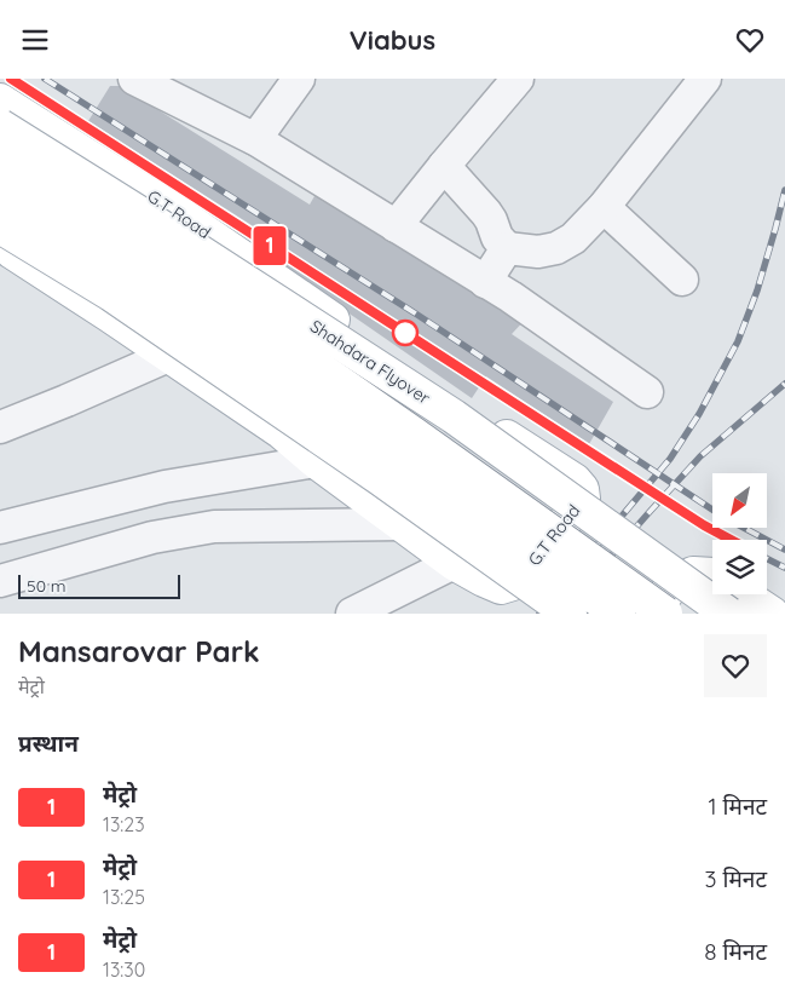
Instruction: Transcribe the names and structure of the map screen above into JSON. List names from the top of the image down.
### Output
{
  "streets": {
    "main road": ["G.T Road", "Shahdara Flyover"]
  },
  "lines": ["metro line 1"],
  "scale_bar": "50 m",
  "north": "bottom left",
  "page": {
    "header": "Viabus",
    "on_map": "1",
    "scale": "50 m",
    "heading": [
      ["Mansarovar Park", "मेट्रो"],
      "प्रस्थान"
    ],
    "list": [
      {
        "mark": "1",
        "name": "मेट्रो",
        "note": "13:23",
        "value": "1 मिनट"
      },
      {
        "mark": "1",
        "name": "मेट्रो",
        "note": "13:25",
        "value": "3 मिनट"
      },
      {
        "mark": "1",
        "name": "मेट्रो",
        "note": "13:30",
        "value": "8 मिनट"
      }
    ]
  }
}
